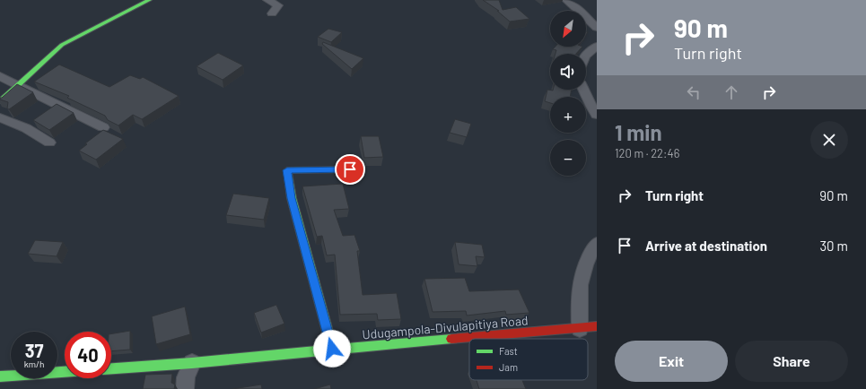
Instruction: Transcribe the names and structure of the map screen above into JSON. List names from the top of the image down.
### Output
{
  "streets": {
    "street": ["Udugampola-Divulapitiya Road"]
  },
  "legend": ["Fast", "Jam"],
  "north": "bottom left",
  "page": {
    "turn": ["90 m", "Turn right"],
    "map_buttons": ["+", "−"],
    "heading": ["1 min", "120 m · 22:46"],
    "list": [
      {
        "name": "Turn right",
        "value": "90 m"
      },
      {
        "name": "Arrive at destination",
        "value": "30 m"
      }
    ],
    "speed": "37 km/h",
    "limit": "40",
    "buttons": ["Exit", "Share"]
  }
}
